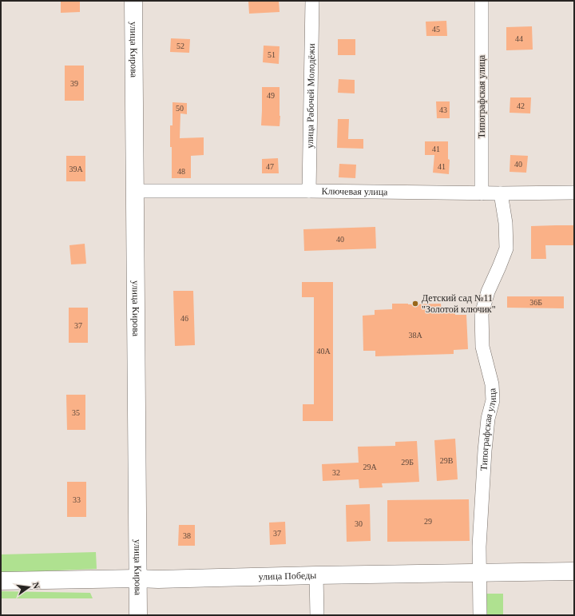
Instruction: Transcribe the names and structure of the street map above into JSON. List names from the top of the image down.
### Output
{
  "streets": {
    "main road": ["улица Кирова", "улица Победы"],
    "street": ["улица Рабочей Молодёжи", "Типографская улица", "Ключевая улица"]
  },
  "crossings": [
    ["улица Кирова", "Ключевая улица"],
    ["улица Кирова", "улица Победы"],
    ["улица Рабочей Молодёжи", "Ключевая улица"],
    ["Типографская улица", "Ключевая улица"],
    ["Типографская улица", "улица Победы"]
  ],
  "places": ["Детский сад №11 \"Золотой ключик\""],
  "house_numbers": [
    "45",
    "44",
    "52",
    "51",
    "39",
    "49",
    "42",
    "50",
    "43",
    "41",
    "40",
    "47",
    "41",
    "39А",
    "48",
    "40",
    "36Б",
    "46",
    "37",
    "38А",
    "40А",
    "35",
    "29В",
    "29Б",
    "29А",
    "32",
    "33",
    "29",
    "30",
    "37",
    "38"
  ],
  "north": "right"
}
